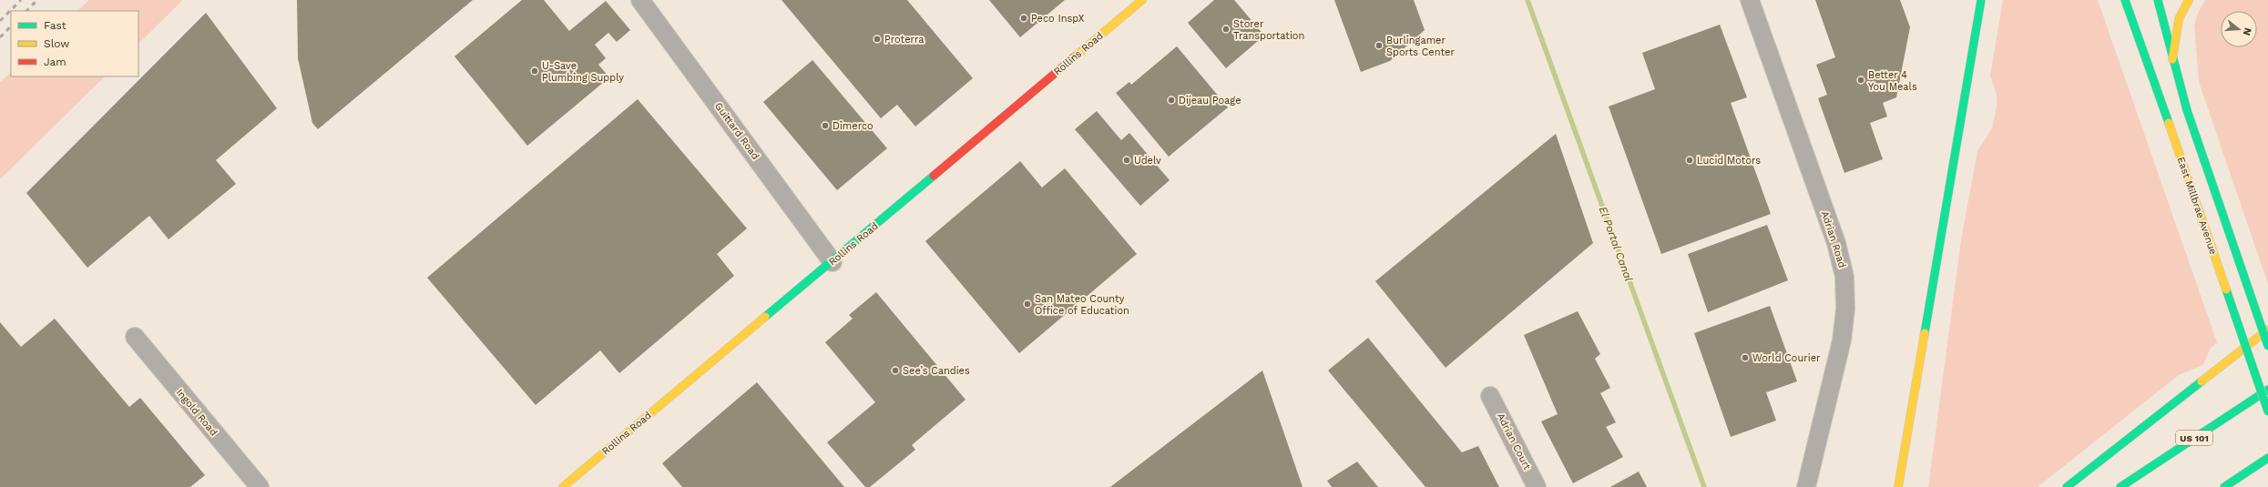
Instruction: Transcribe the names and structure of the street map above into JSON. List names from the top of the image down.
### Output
{
  "streets": {
    "main road": ["Rollins Road", "East Millbrae Avenue", "US 101"],
    "street": [
      "Guittard Road",
      "Adrian Road",
      "Ingold Road",
      "Adrian Court"
    ]
  },
  "crossings": [
    ["Rollins Road", "Guittard Road"]
  ],
  "water": ["El Portal Canal"],
  "places": [
    "Peco InspX",
    "Storer Transportation",
    "Proterra",
    "Burlingamer Sports Center",
    "U-Save Plumbing Supply",
    "Better 4 You Meals",
    "Dijeau Poage",
    "Dimerco",
    "Udelv",
    "Lucid Motors",
    "San Mateo County Office of Education",
    "World Courier",
    "See’s Candies"
  ],
  "legend": ["Fast", "Slow", "Jam"],
  "north": "right"
}
